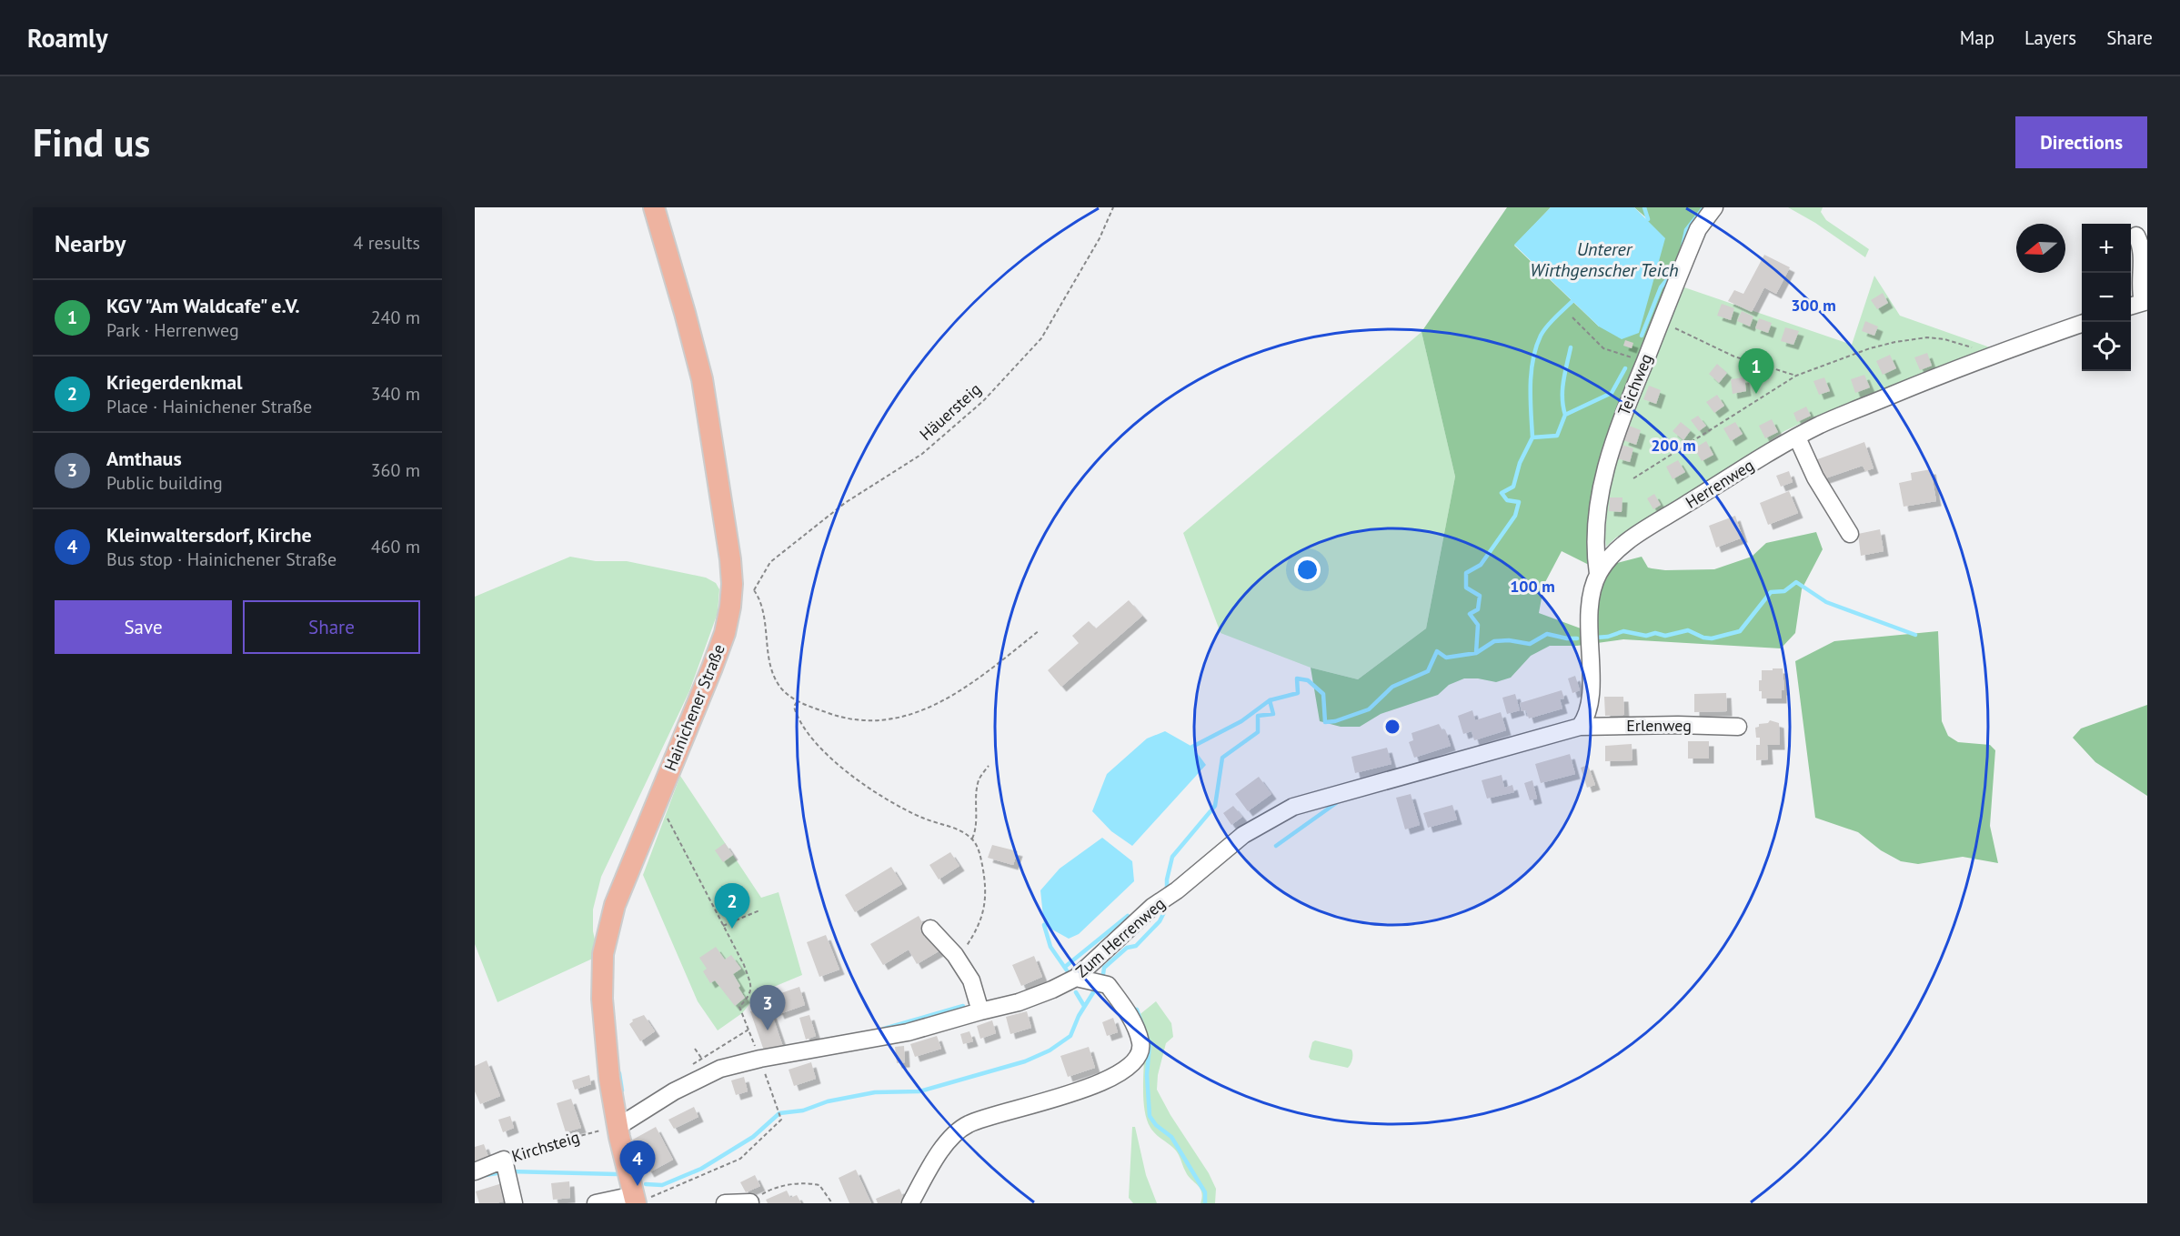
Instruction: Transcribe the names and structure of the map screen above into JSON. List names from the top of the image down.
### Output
{
  "streets": {
    "main road": ["Hainichener Straße"],
    "street": [
      "Teichweg",
      "Herrenweg",
      "Erlenweg",
      "Zum Herrenweg",
      "Kirchsteig"
    ],
    "path": ["Häuersteig"]
  },
  "crossings": [
    ["Teichweg", "Herrenweg"],
    ["Herrenweg", "Erlenweg"],
    ["Herrenweg", "Zum Herrenweg"],
    ["Hainichener Straße", "Zum Herrenweg"],
    ["Hainichener Straße", "Kirchsteig"],
    ["Erlenweg", "Zum Herrenweg"],
    ["Zum Herrenweg", "Kirchsteig"]
  ],
  "water": ["Unterer Wirthgenscher Teich"],
  "north": "left",
  "page": {
    "header": "Roamly",
    "nav": ["Map", "Layers", "Share"],
    "buttons": [
      "Directions",
      ["Save", "Share"]
    ],
    "title": "Find us",
    "heading": ["Nearby", "4 results"],
    "map_buttons": ["+", "−"],
    "list": [
      {
        "mark": "1",
        "name": "KGV \"Am Waldcafe\" e.V.",
        "note": "Park · Herrenweg",
        "value": "240 m"
      },
      {
        "mark": "2",
        "name": "Kriegerdenkmal",
        "note": "Place · Hainichener Straße",
        "value": "340 m"
      },
      {
        "mark": "3",
        "name": "Amthaus",
        "note": "Public building",
        "value": "360 m"
      },
      {
        "mark": "4",
        "name": "Kleinwaltersdorf, Kirche",
        "note": "Bus stop · Hainichener Straße",
        "value": "460 m"
      }
    ],
    "pins": [
      "1",
      "2",
      "3",
      "4"
    ]
  },
  "rings": ["300 m", "200 m", "100 m"]
}
